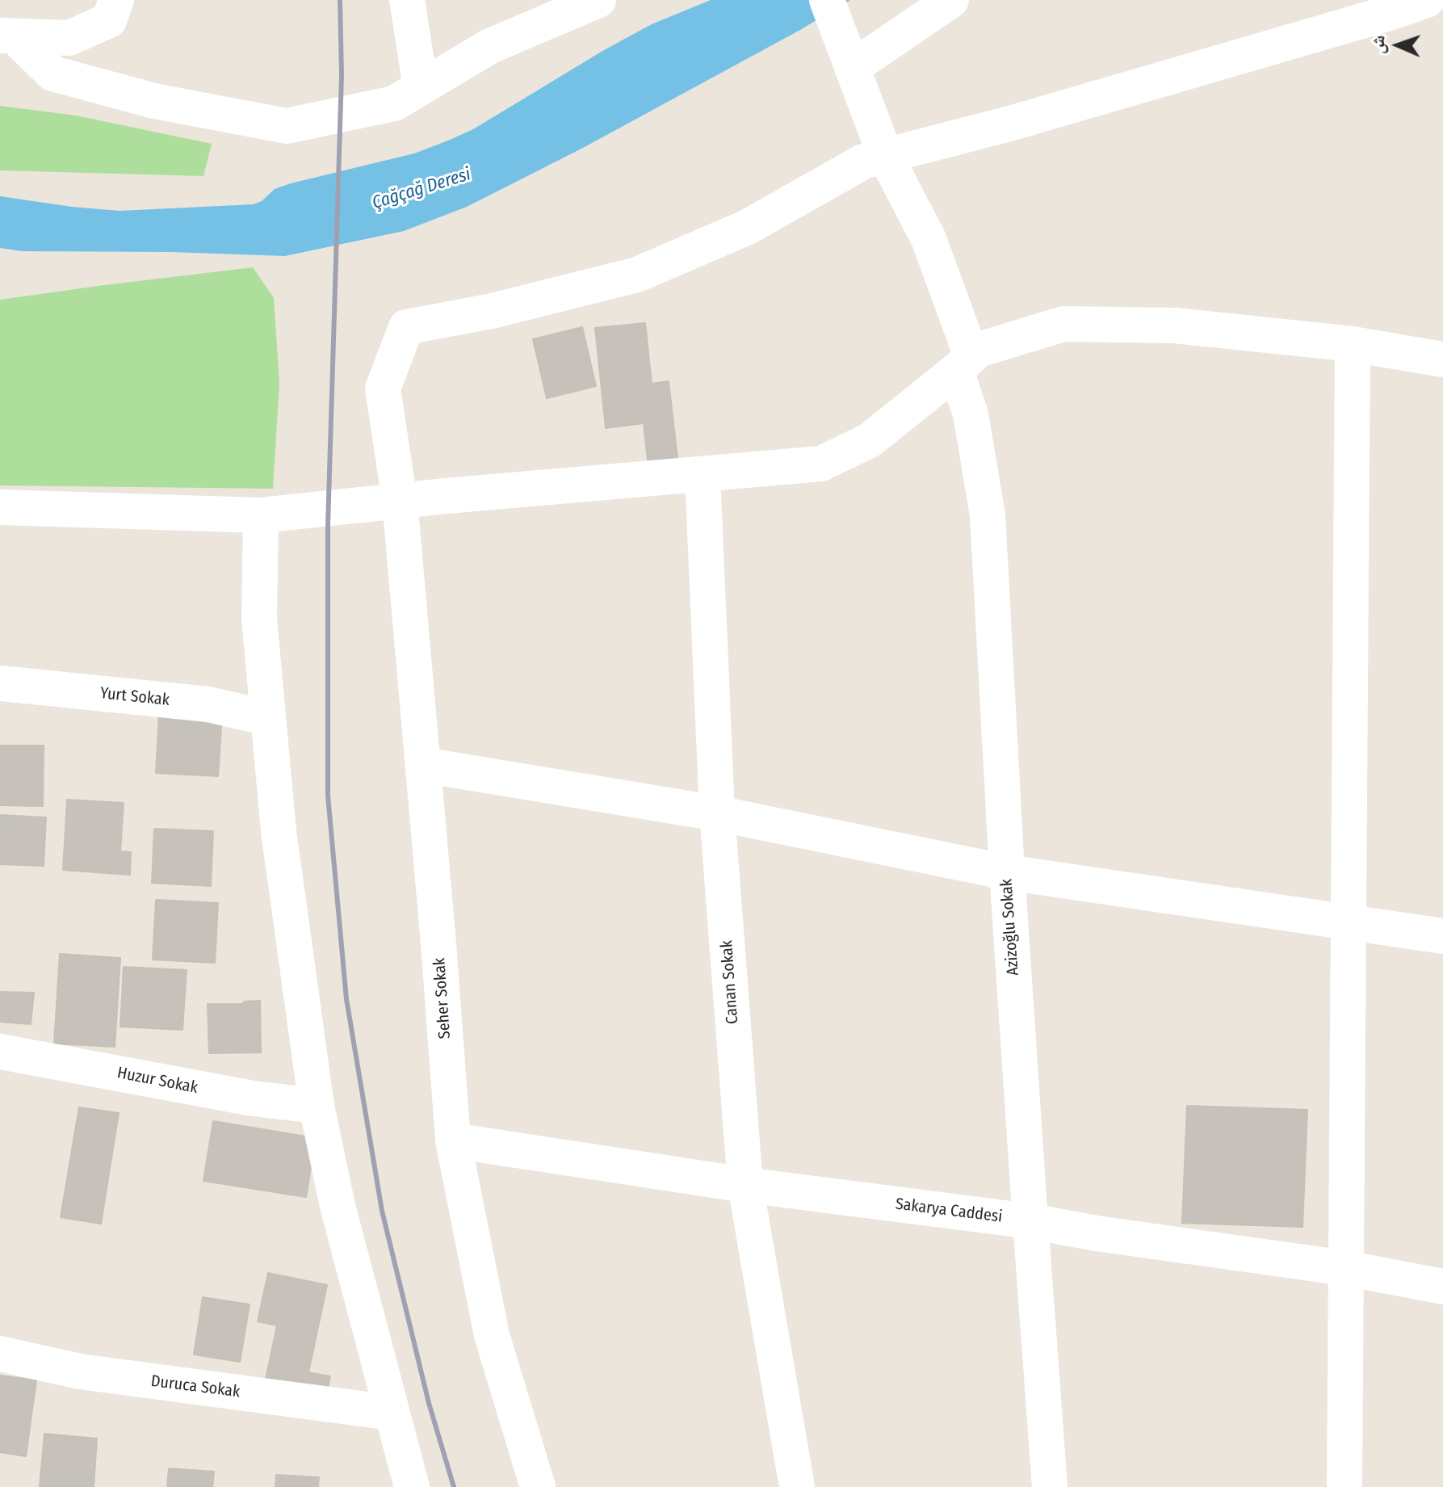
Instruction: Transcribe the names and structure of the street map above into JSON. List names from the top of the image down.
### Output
{
  "streets": {
    "street": [
      "Yurt Sokak",
      "Azizoğlu Sokak",
      "Canan Sokak",
      "Seher Sokak",
      "Huzur Sokak",
      "Sakarya Caddesi",
      "Duruca Sokak"
    ]
  },
  "crossings": [
    ["Azizoğlu Sokak", "Seher Sokak"],
    ["Azizoğlu Sokak", "Sakarya Caddesi"],
    ["Canan Sokak", "Sakarya Caddesi"],
    ["Seher Sokak", "Sakarya Caddesi"]
  ],
  "water": ["Çağçağ Deresi"],
  "north": "left"
}
